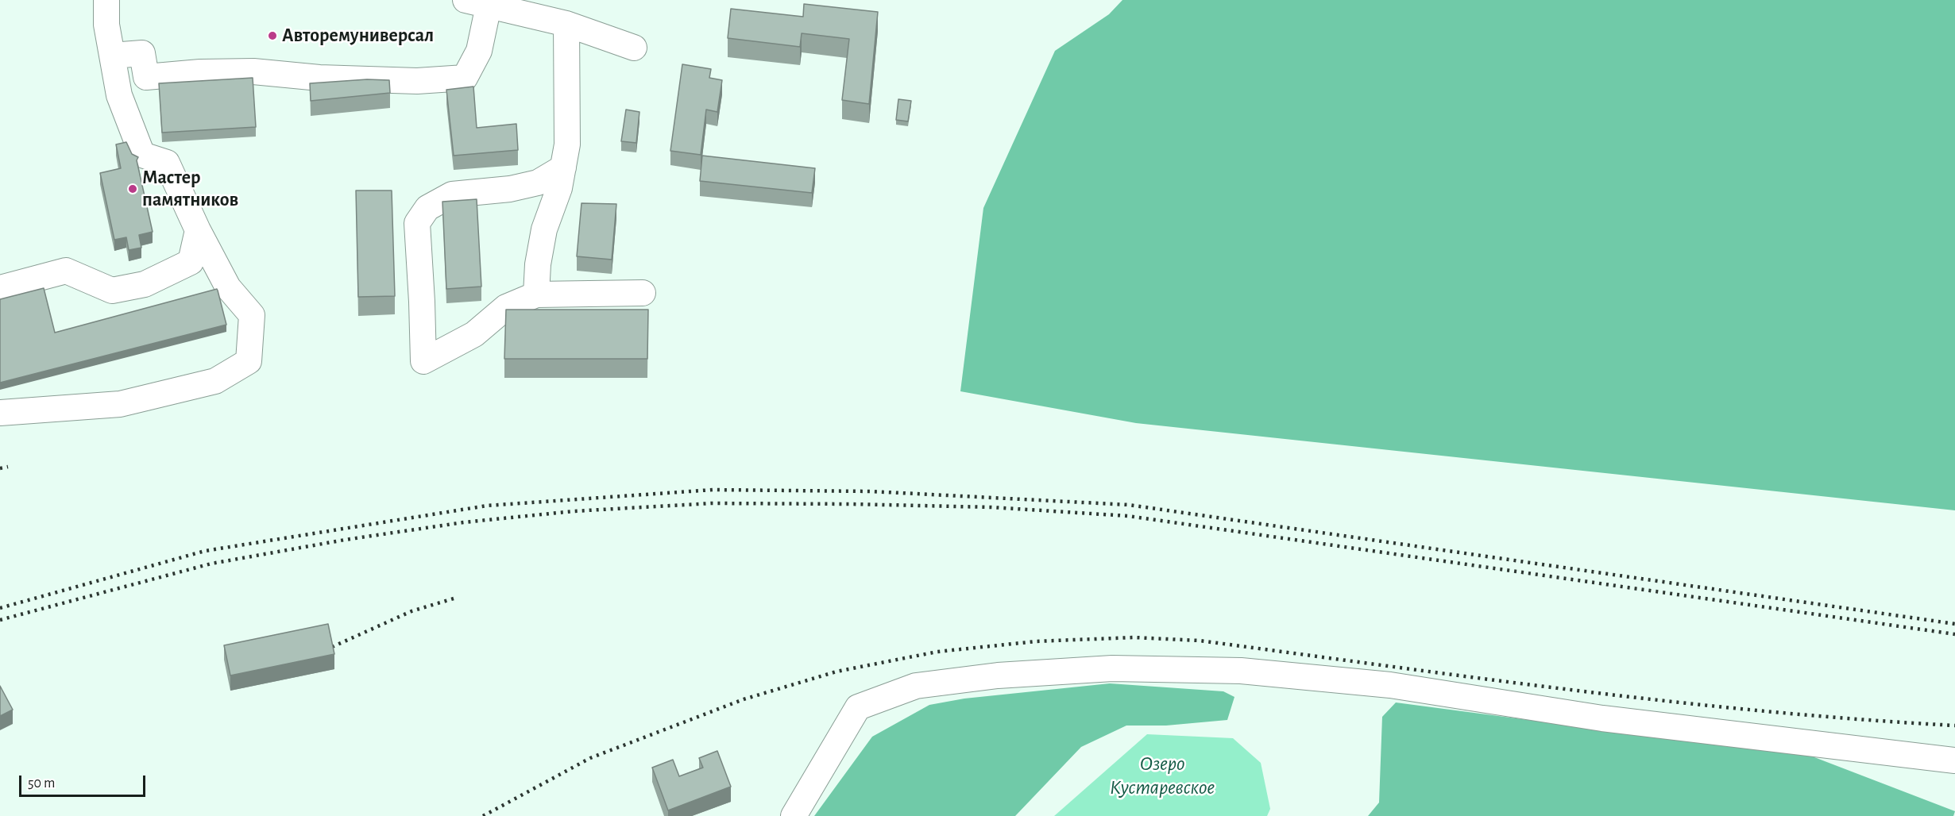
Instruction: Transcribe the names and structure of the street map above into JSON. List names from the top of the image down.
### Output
{
  "water": ["Озеро Кустаревское"],
  "places": ["Авторемуниверсал", "Мастер памятников"],
  "scale_bar": "50 m"
}
